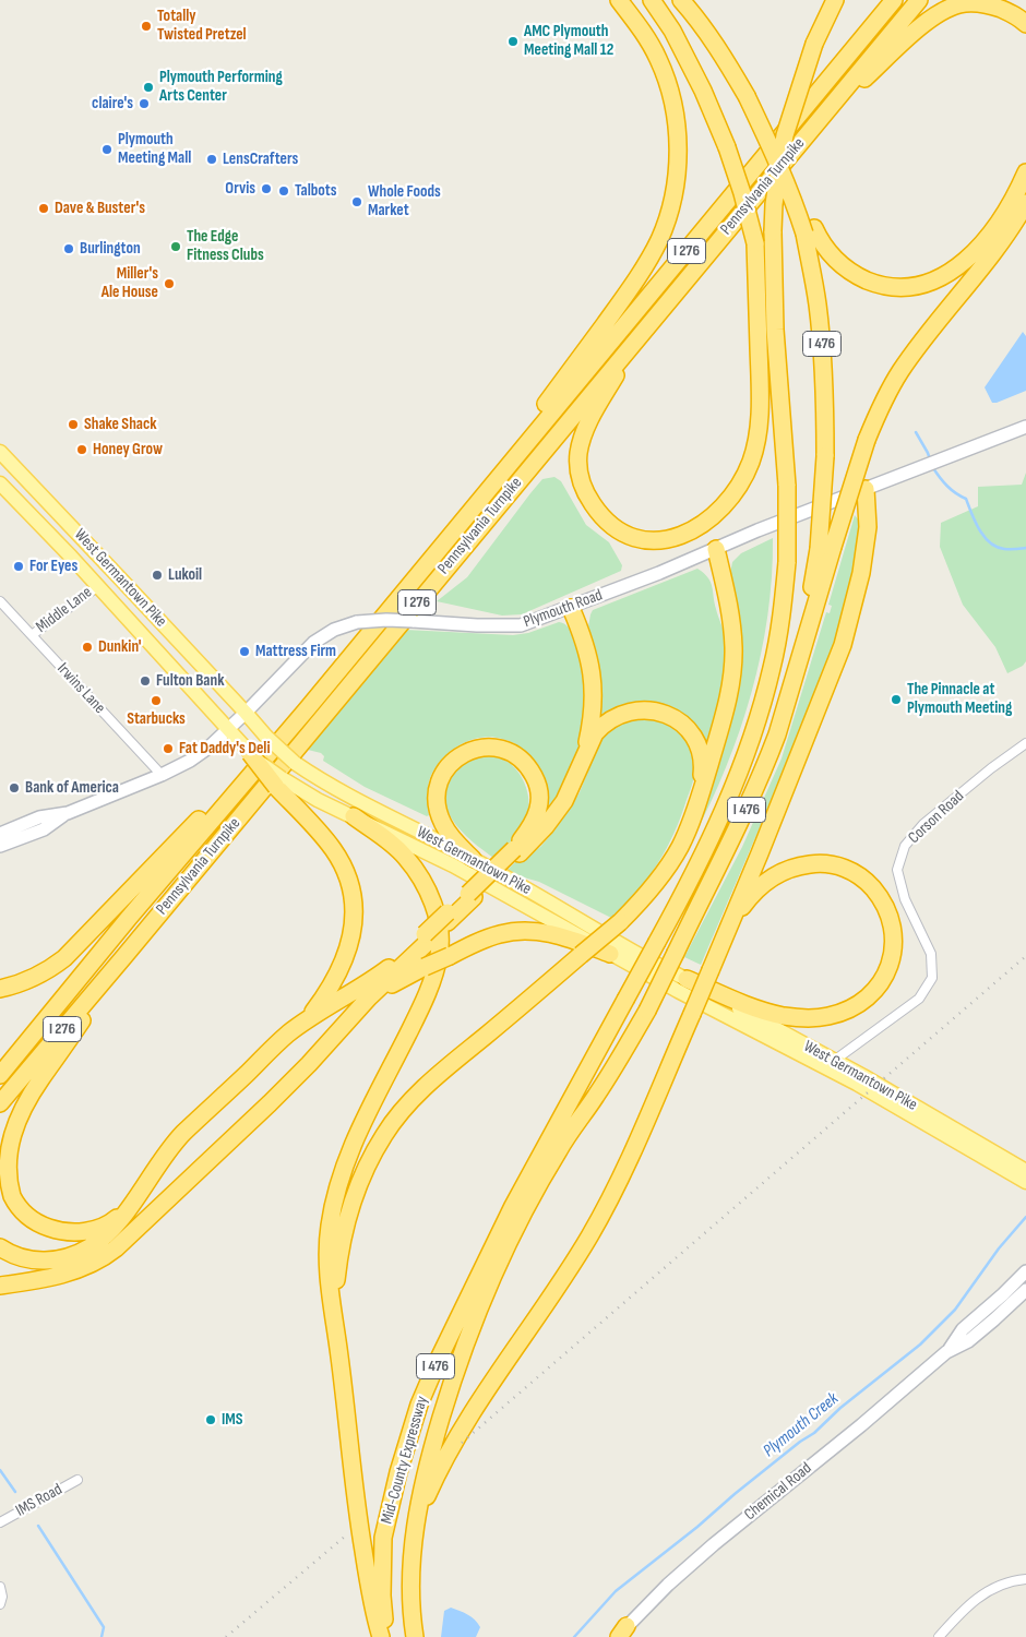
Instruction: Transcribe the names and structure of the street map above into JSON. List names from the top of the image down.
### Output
{
  "streets": {
    "highway": [
      "Pennsylvania Turnpike",
      "I 276",
      "I 476",
      "Mid-County Expressway"
    ],
    "main road": ["West Germantown Pike", "Plymouth Road", "Chemical Road"],
    "street": [
      "Middle Lane",
      "Irwins Lane",
      "Corson Road",
      "IMS Road"
    ]
  },
  "crossings": [
    ["I 476", "Mid-County Expressway"],
    ["West Germantown Pike", "Plymouth Road"],
    ["West Germantown Pike", "Middle Lane"],
    ["West Germantown Pike", "Corson Road"],
    ["Plymouth Road", "Irwins Lane"],
    ["Middle Lane", "Irwins Lane"]
  ],
  "water": ["Plymouth Creek"],
  "places": [
    "Totally Twisted Pretzel",
    "AMC Plymouth Meeting Mall 12",
    "Plymouth Performing Arts Center",
    "claire's",
    "Plymouth Meeting Mall",
    "LensCrafters",
    "Orvis",
    "Talbots",
    "Whole Foods Market",
    "Dave & Buster's",
    "The Edge Fitness Clubs",
    "Burlington",
    "Miller's Ale House",
    "Shake Shack",
    "Honey Grow",
    "For Eyes",
    "Lukoil",
    "Dunkin'",
    "Mattress Firm",
    "Fulton Bank",
    "The Pinnacle at Plymouth Meeting",
    "Starbucks",
    "Fat Daddy's Deli",
    "Bank of America",
    "IMS"
  ]
}
